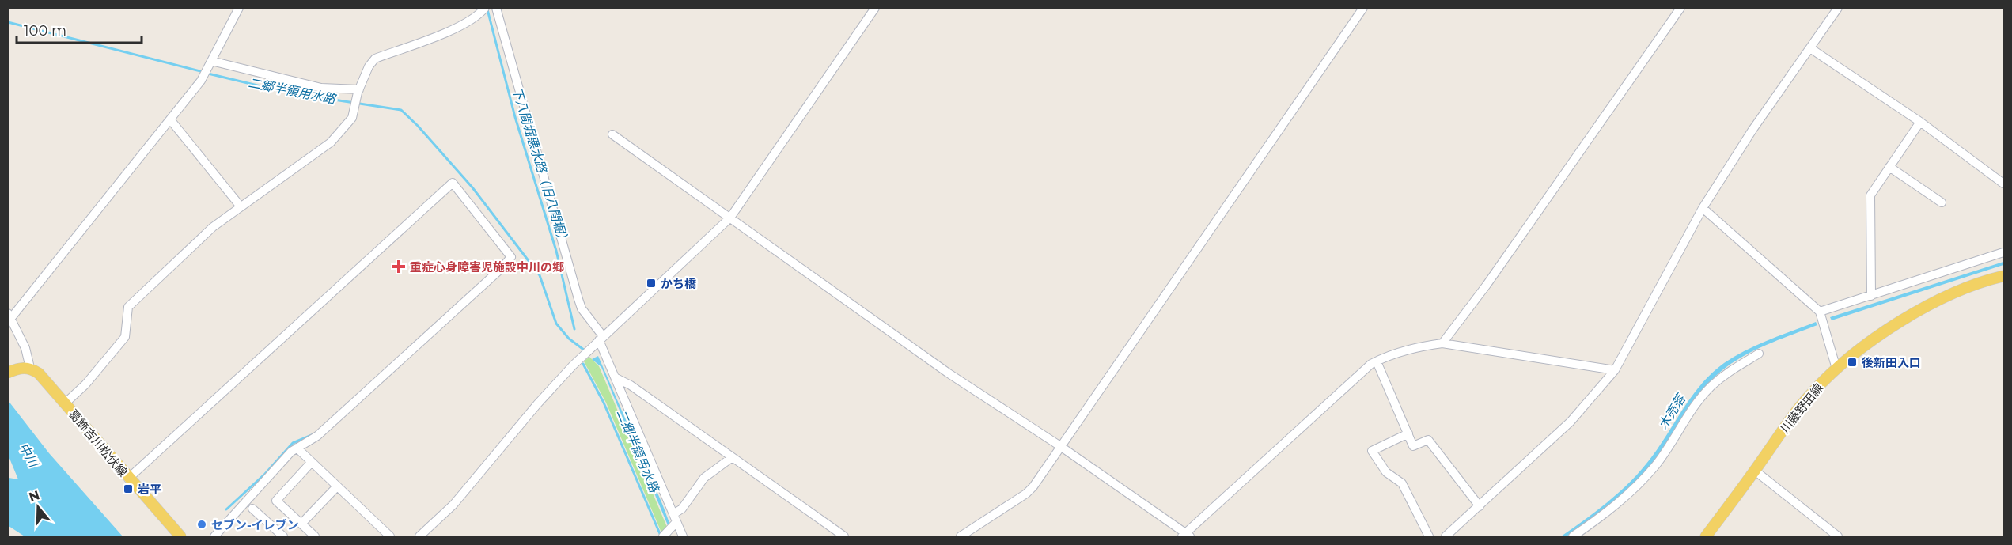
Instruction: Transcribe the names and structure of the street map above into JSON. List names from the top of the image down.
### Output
{
  "streets": {
    "main road": ["川藤野田線", "葛飾吉川松伏線"]
  },
  "water": [
    "二郷半領用水路",
    "下八間堀悪水路（旧八間堀）",
    "木売落",
    "中川"
  ],
  "places": {
    "health": ["重症心身障害児施設中川の郷"],
    "transit": ["かち橋", "後新田入口", "岩平"],
    "other": ["セブン-イレブン"]
  },
  "scale_bar": "100 m",
  "north": "top"
}
